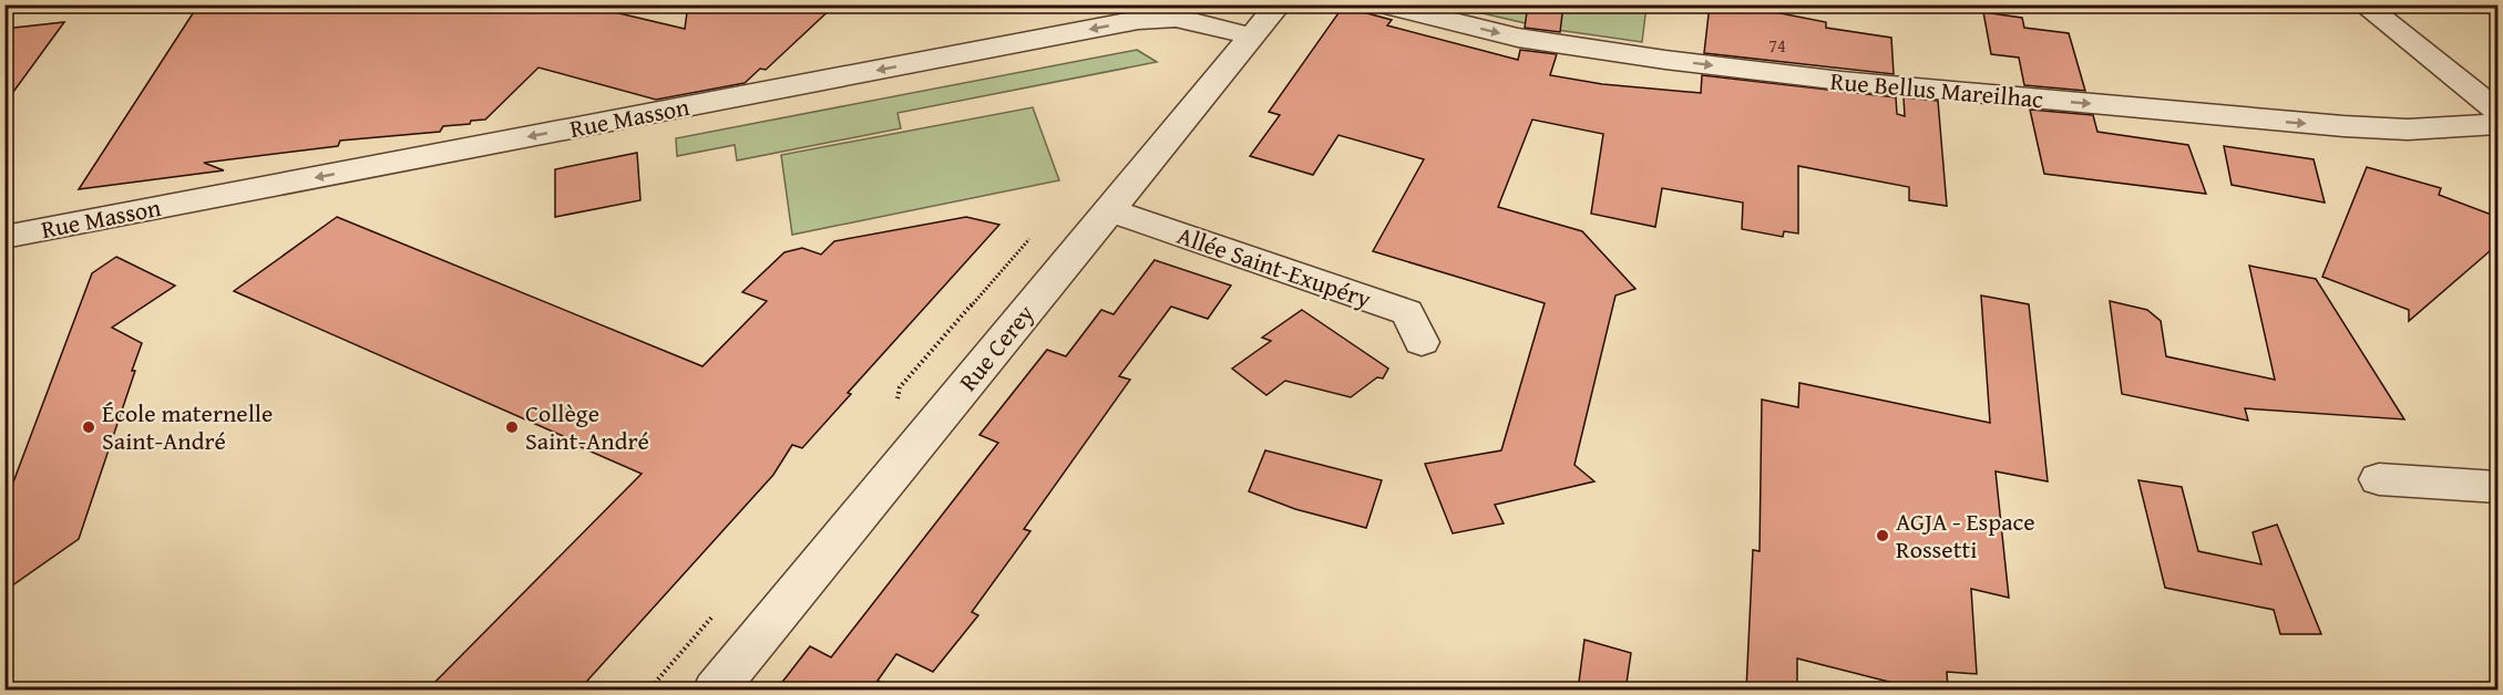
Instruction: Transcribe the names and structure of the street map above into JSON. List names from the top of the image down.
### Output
{
  "streets": {
    "street": [
      "Rue Bellus Mareilhac",
      "Rue Masson",
      "Allée Saint-Exupéry",
      "Rue Cerey"
    ]
  },
  "crossings": [
    ["Rue Masson", "Rue Cerey"],
    ["Allée Saint-Exupéry", "Rue Cerey"]
  ],
  "one_way": ["Rue Bellus Mareilhac", "Rue Masson"],
  "places": ["École maternelle Saint-André", "Collège Saint-André", "AGJA - Espace Rossetti"],
  "house_numbers": ["74"]
}
